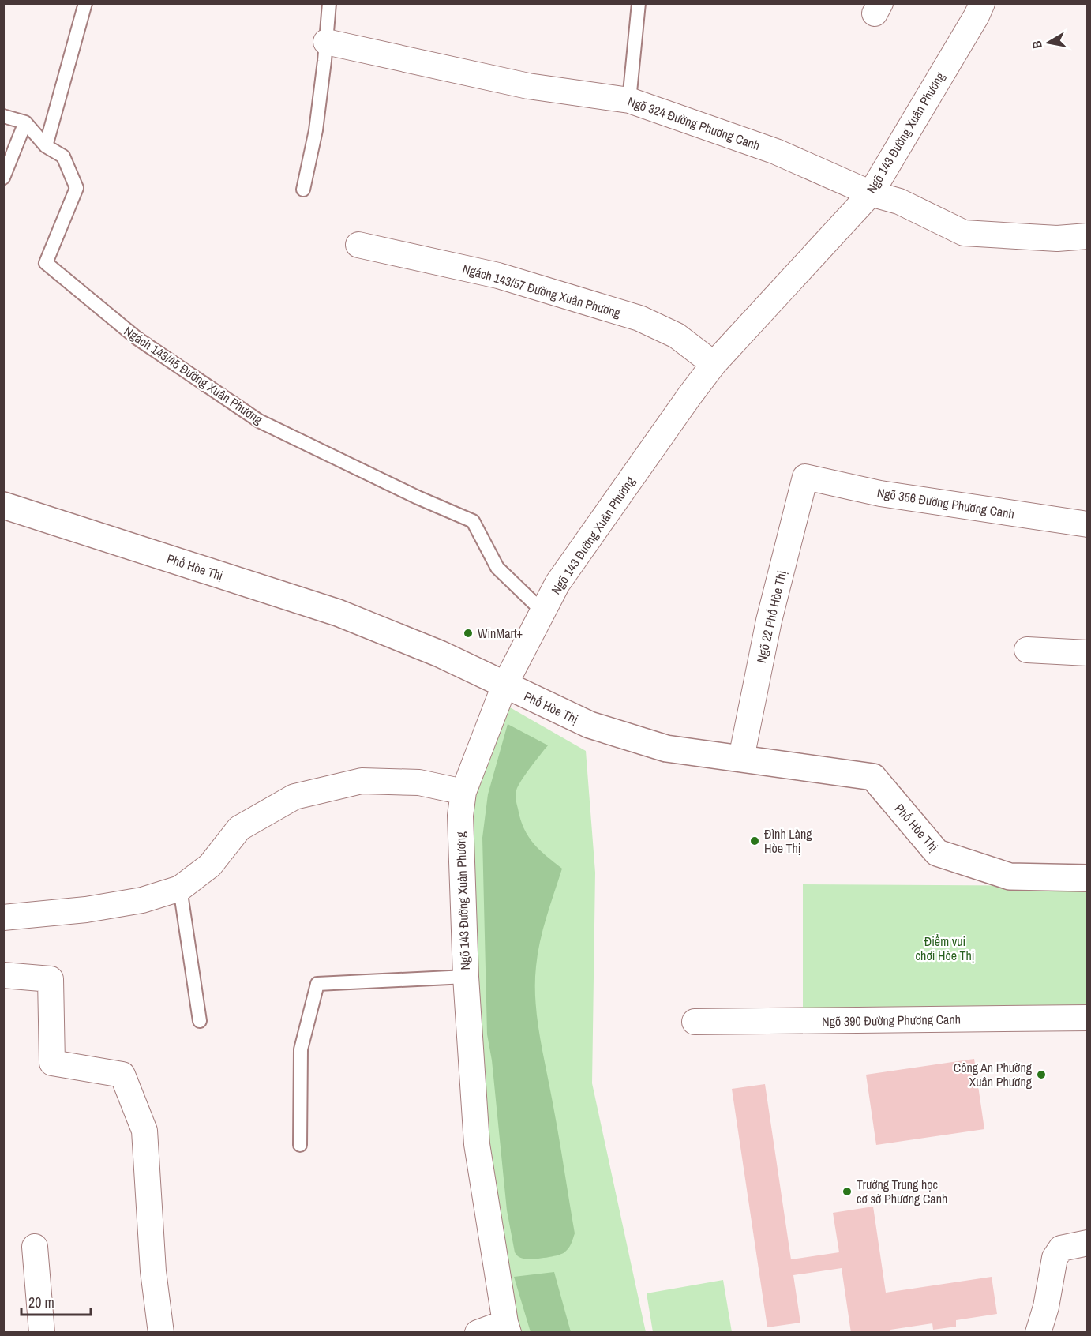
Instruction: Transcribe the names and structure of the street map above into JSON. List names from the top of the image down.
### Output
{
  "streets": {
    "street": [
      "Ngõ 324 Đường Phương Canh",
      "Ngõ 143 Đường Xuân Phương",
      "Ngách 143/57 Đường Xuân Phương",
      "Ngõ 356 Đường Phương Canh",
      "Phố Hòe Thị",
      "Ngõ 22 Phố Hòe Thị",
      "Ngõ 390 Đường Phương Canh"
    ],
    "lane": ["Ngách 143/45 Đường Xuân Phương"]
  },
  "crossings": [
    ["Ngõ 324 Đường Phương Canh", "Ngõ 143 Đường Xuân Phương"],
    ["Ngõ 143 Đường Xuân Phương", "Ngách 143/57 Đường Xuân Phương"],
    ["Ngõ 143 Đường Xuân Phương", "Ngách 143/45 Đường Xuân Phương"],
    ["Ngõ 143 Đường Xuân Phương", "Phố Hòe Thị"],
    ["Ngõ 356 Đường Phương Canh", "Ngõ 22 Phố Hòe Thị"],
    ["Phố Hòe Thị", "Ngõ 22 Phố Hòe Thị"]
  ],
  "parks": ["Điểm vui chơi Hòe Thị"],
  "places": [
    "WinMart+",
    "Đình Làng Hòe Thị",
    "Công An Phường Xuân Phương",
    "Trường Trung học cơ sở Phương Canh"
  ],
  "scale_bar": "20 m",
  "north": "left"
}
